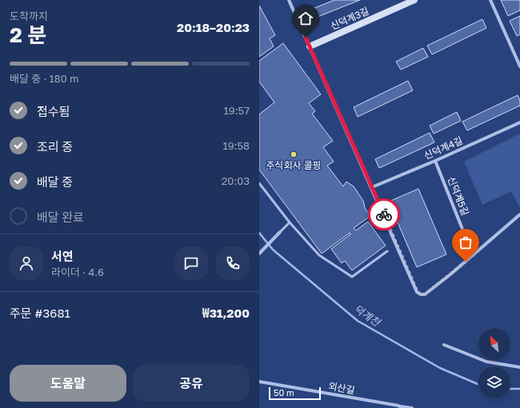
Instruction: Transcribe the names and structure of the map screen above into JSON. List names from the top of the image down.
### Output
{
  "streets": {
    "street": [
      "신덕계3길",
      "신덕계4길",
      "신덕계5길",
      "외산길"
    ]
  },
  "crossings": [
    ["신덕계4길", "신덕계5길"]
  ],
  "water": ["덕계천"],
  "places": ["주식회사 콜핑"],
  "scale_bar": "50 m",
  "north": "top left",
  "page": {
    "heading": ["2 분", "도착까지", "20:18–20:23"],
    "panel": [
      "서연",
      "라이더 · 4.6",
      "주문 #3681",
      "₩31,200"
    ],
    "bar": "배달 중 · 180 m",
    "list": [
      ["접수됨", "19:57"],
      ["조리 중", "19:58"],
      ["배달 중", "20:03"],
      "배달 완료"
    ],
    "buttons": ["도움말", "공유"],
    "scale": "50 m"
  }
}
